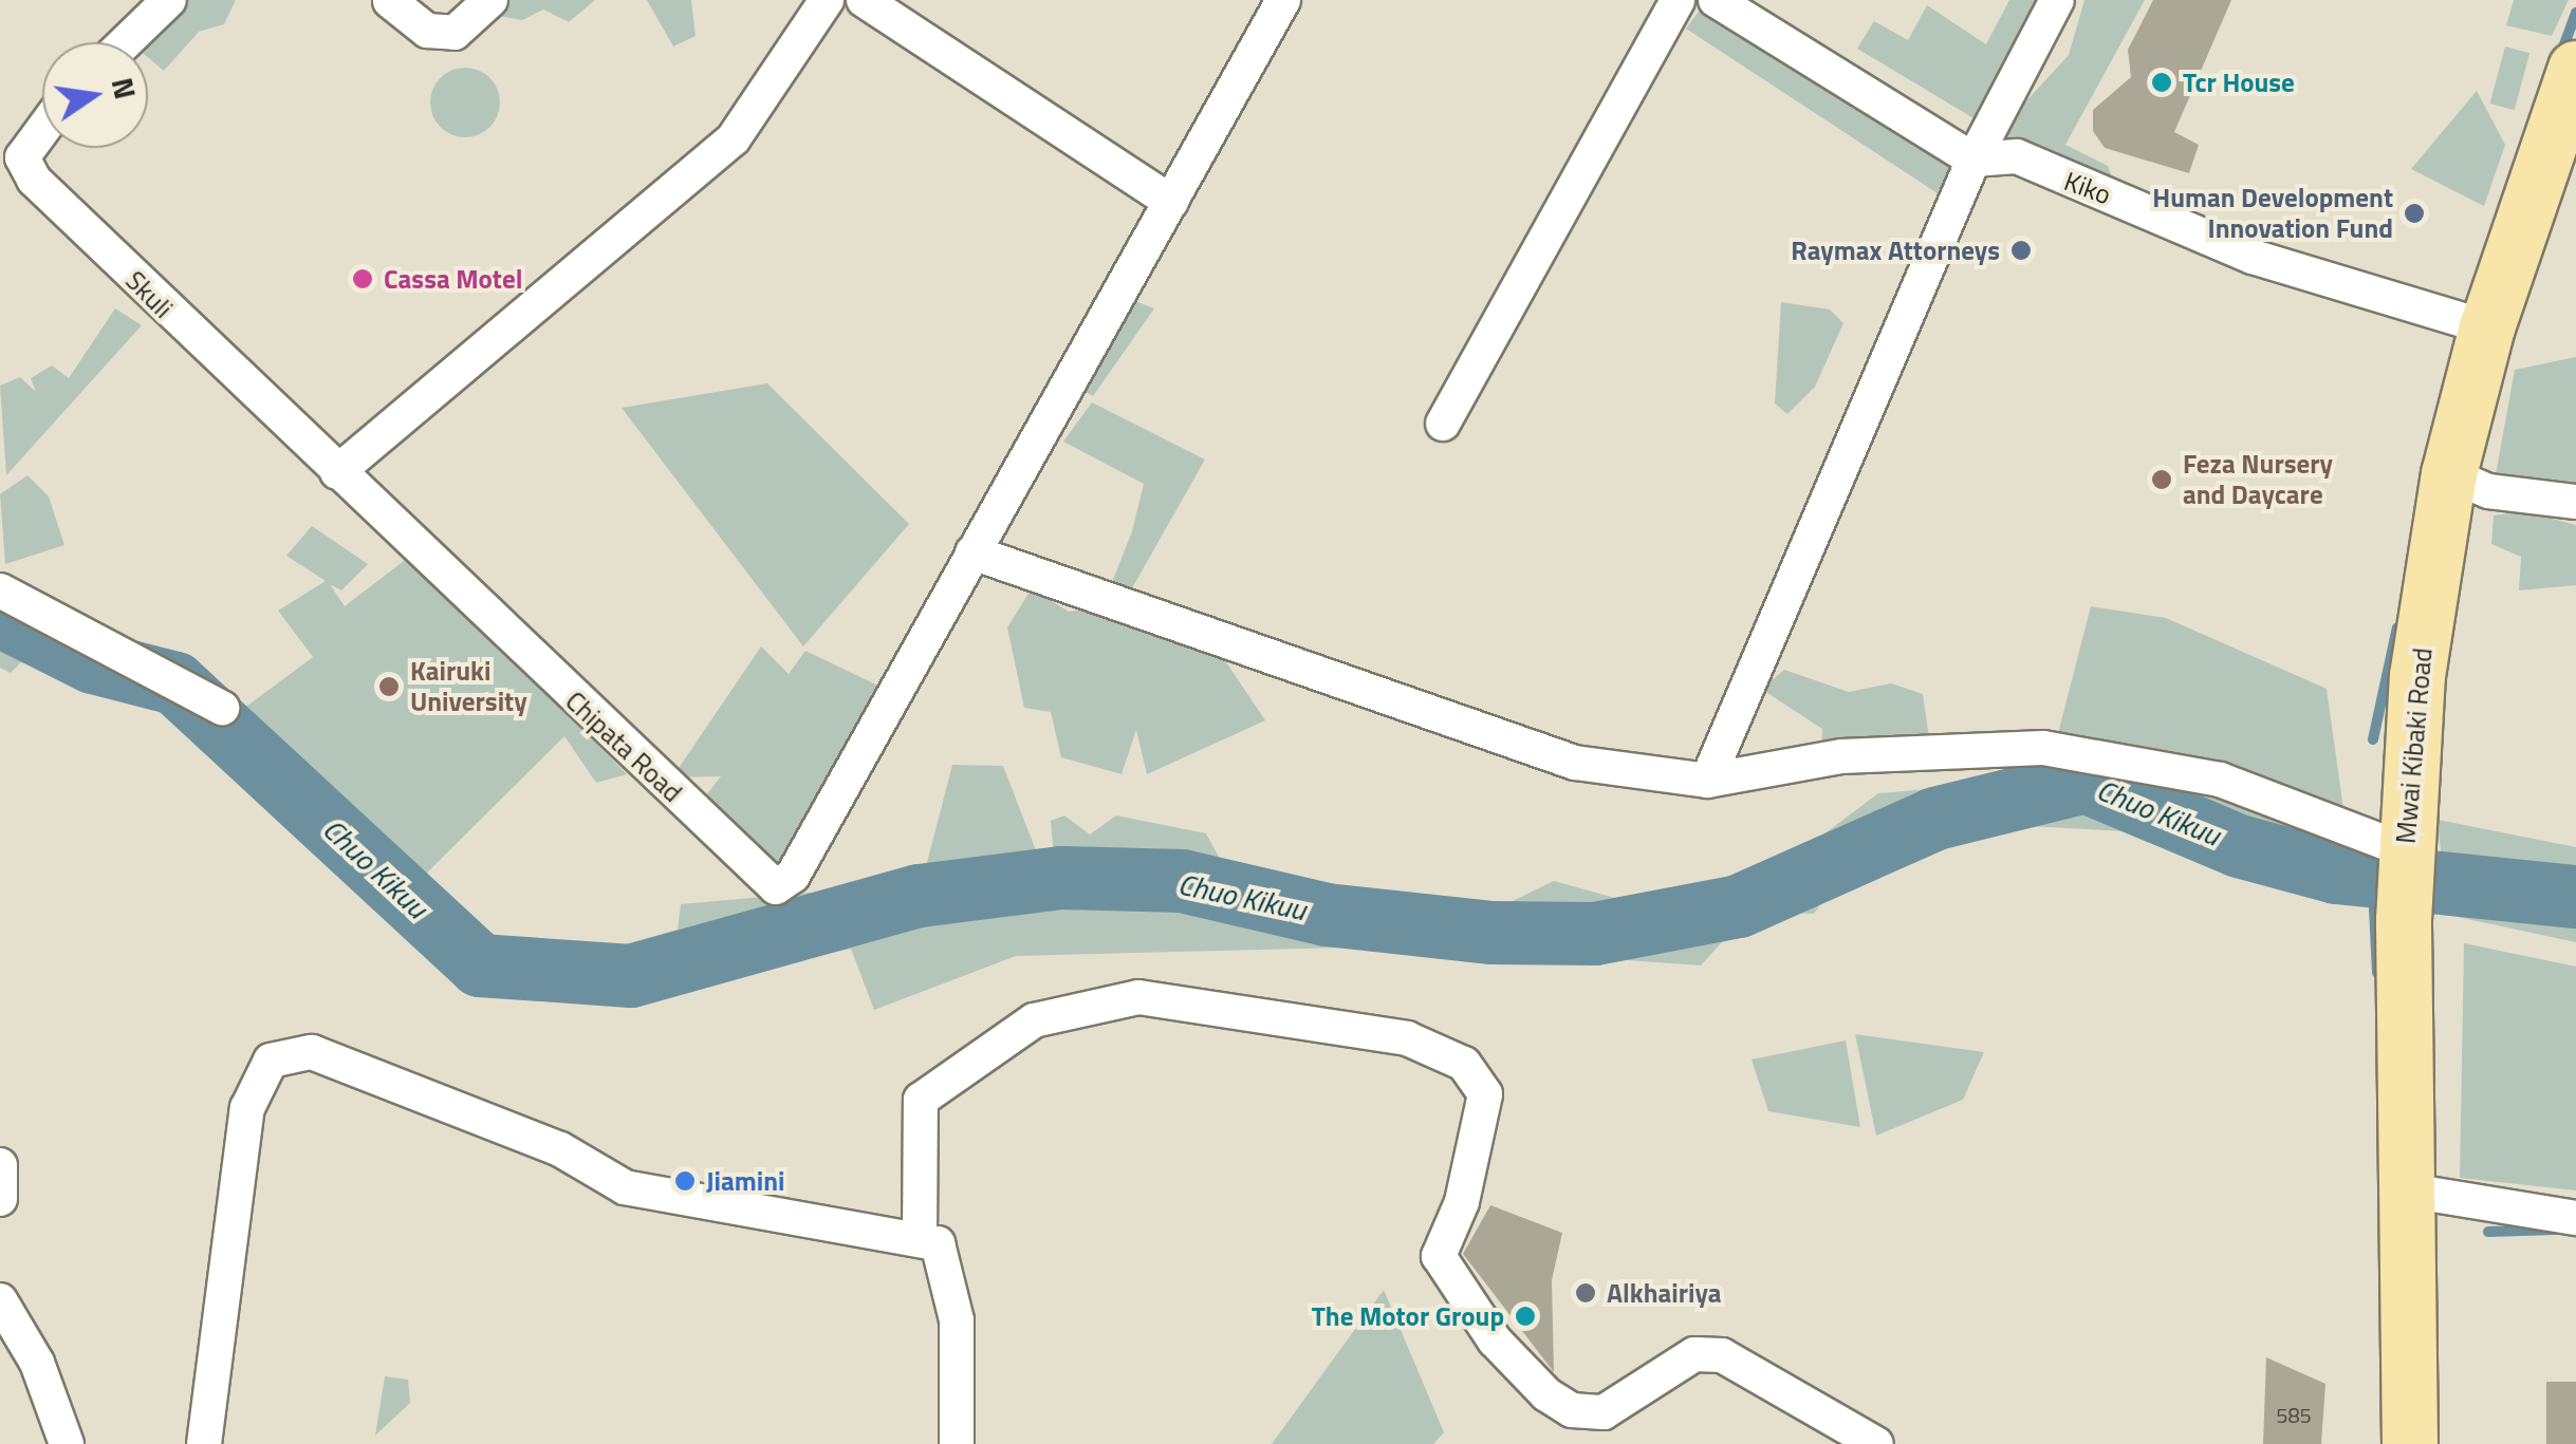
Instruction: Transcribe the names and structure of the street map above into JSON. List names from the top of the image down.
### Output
{
  "streets": {
    "main road": ["Mwai Kibaki Road"],
    "street": ["Kiko", "Skuli", "Chipata Road"]
  },
  "crossings": [
    ["Kiko", "Mwai Kibaki Road"],
    ["Skuli", "Chipata Road"]
  ],
  "water": ["Chuo Kikuu"],
  "places": [
    "Tcr House",
    "Human Development Innovation Fund",
    "Raymax Attorneys",
    "Cassa Motel",
    "Feza Nursery and Daycare",
    "Kairuki University",
    "Jiamini",
    "Alkhairiya",
    "The Motor Group"
  ],
  "house_numbers": ["585"],
  "north": "right"
}
